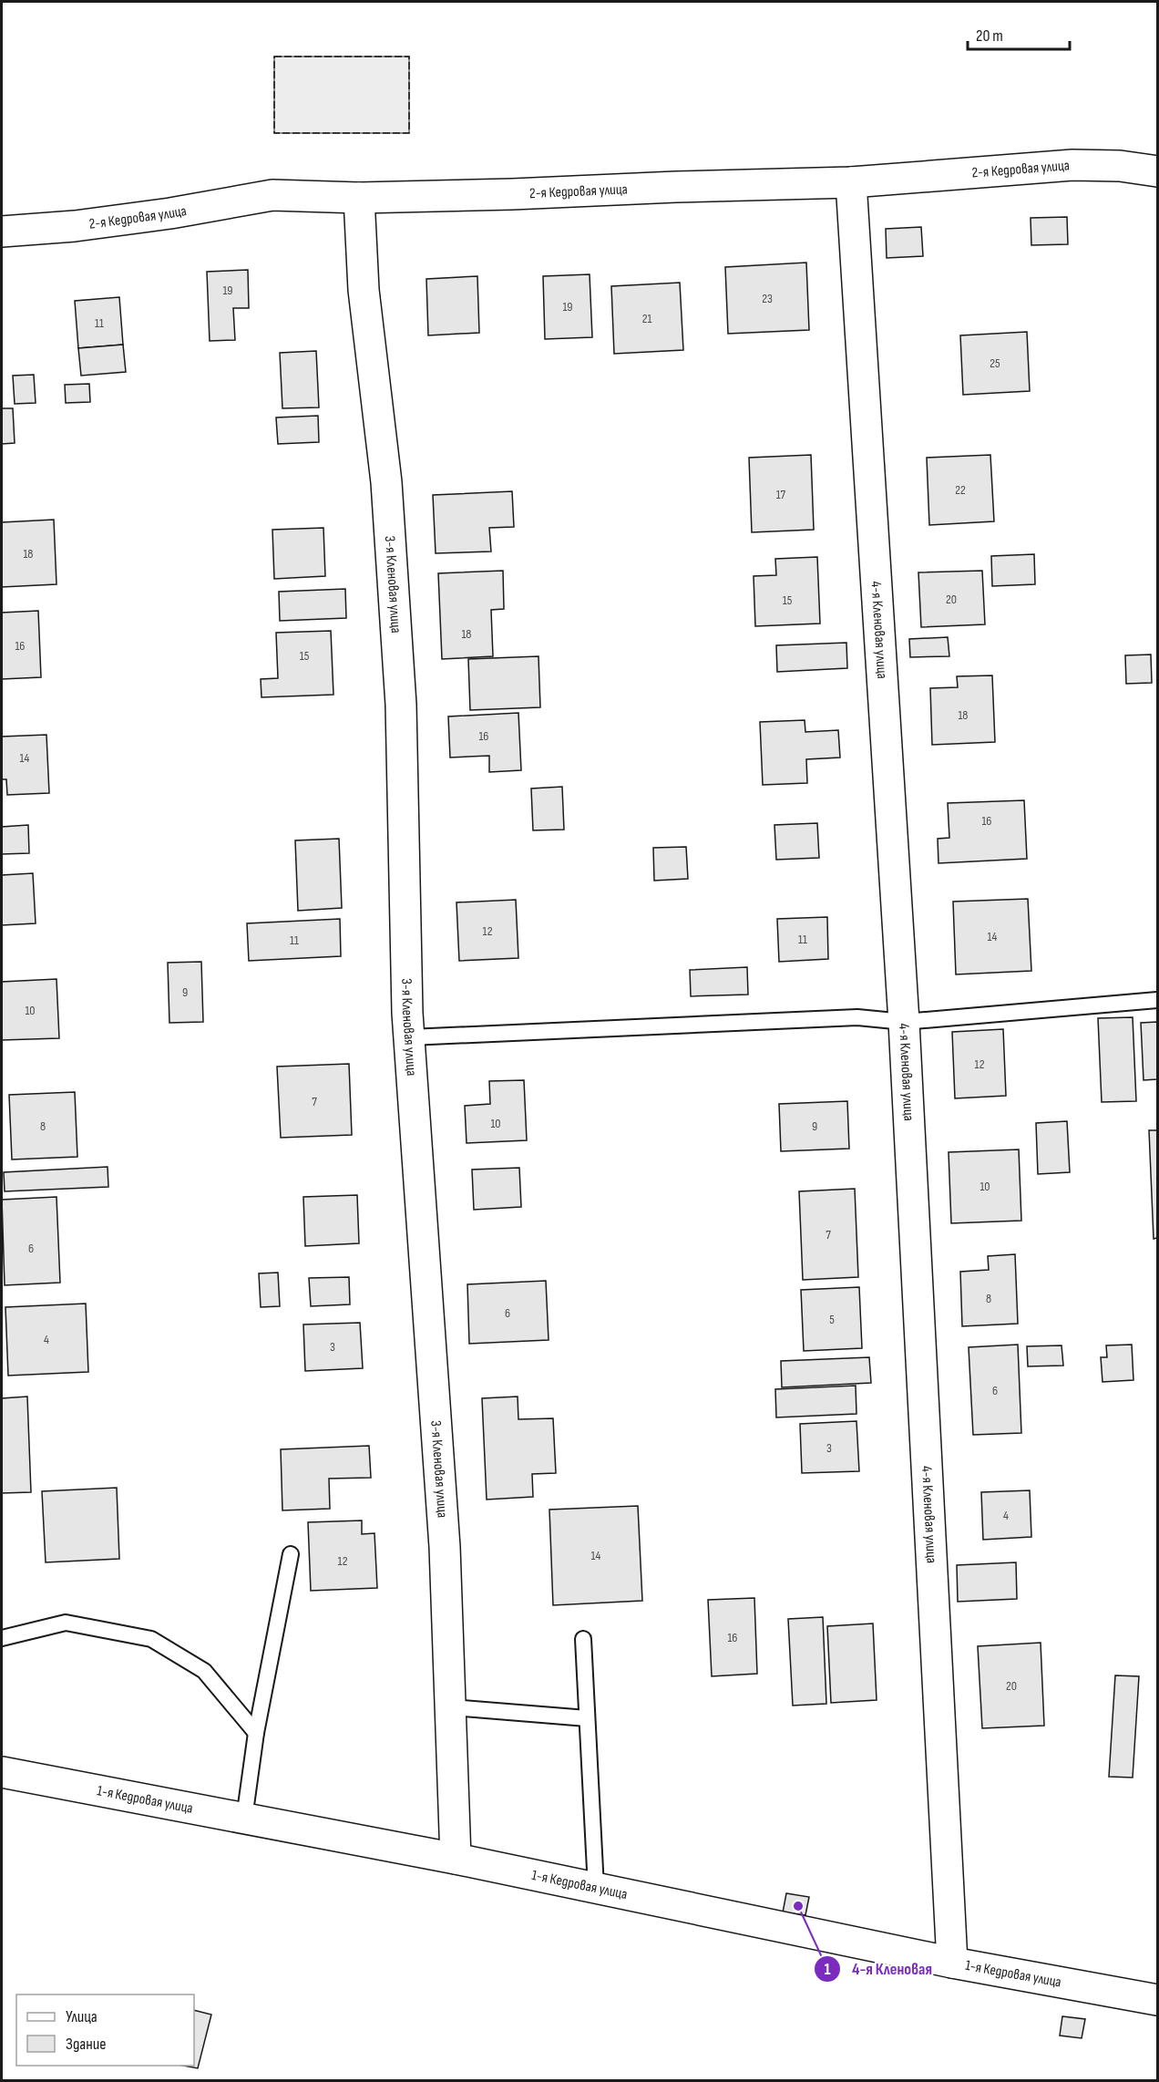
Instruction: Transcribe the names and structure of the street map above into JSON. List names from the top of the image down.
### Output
{
  "streets": {
    "street": [
      "2-я Кедровая улица",
      "3-я Кленовая улица",
      "4-я Кленовая улица",
      "1-я Кедровая улица"
    ]
  },
  "crossings": [
    ["2-я Кедровая улица", "3-я Кленовая улица"],
    ["2-я Кедровая улица", "4-я Кленовая улица"],
    ["3-я Кленовая улица", "1-я Кедровая улица"],
    ["4-я Кленовая улица", "1-я Кедровая улица"]
  ],
  "places": ["4-я Кленовая"],
  "house_numbers": [
    "19",
    "23",
    "19",
    "21",
    "11",
    "25",
    "22",
    "17",
    "18",
    "20",
    "15",
    "18",
    "16",
    "15",
    "18",
    "16",
    "14",
    "16",
    "12",
    "14",
    "11",
    "11",
    "9",
    "10",
    "12",
    "7",
    "10",
    "8",
    "9",
    "10",
    "7",
    "6",
    "8",
    "6",
    "5",
    "4",
    "3",
    "6",
    "3",
    "4",
    "14",
    "12",
    "16",
    "20"
  ],
  "legend": ["Улица", "Здание"],
  "scale_bar": "20 m"
}
